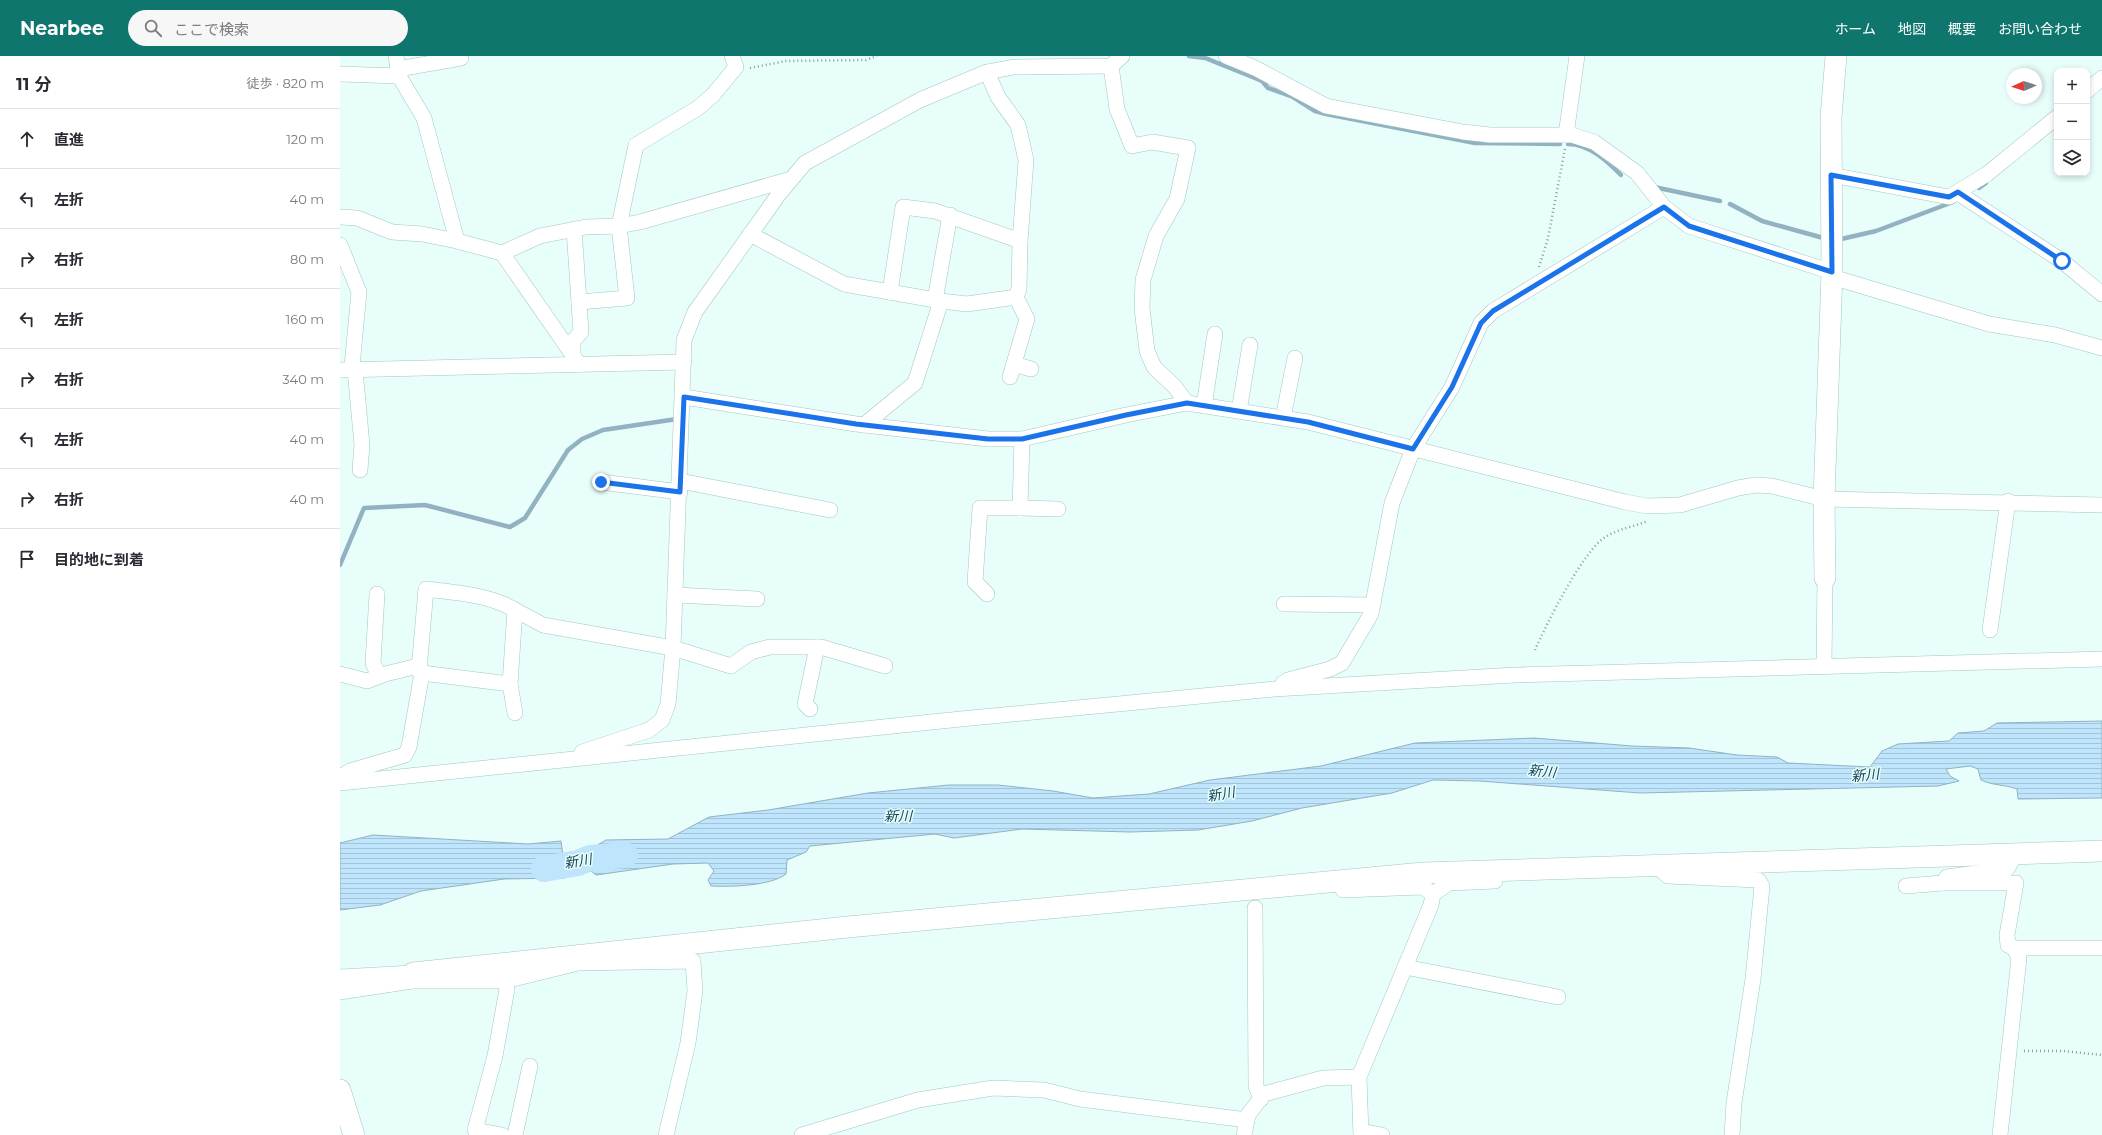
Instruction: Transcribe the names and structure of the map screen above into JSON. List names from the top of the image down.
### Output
{
  "water": ["新川"],
  "north": "left",
  "page": {
    "header": "Nearbee",
    "search": "ここで検索",
    "nav": [
      "ホーム",
      "地図",
      "概要",
      "お問い合わせ"
    ],
    "heading": ["11 分", "徒歩 · 820 m"],
    "map_buttons": ["+", "−"],
    "list": [
      ["直進", "120 m"],
      ["左折", "40 m"],
      ["右折", "80 m"],
      ["左折", "160 m"],
      ["右折", "340 m"],
      ["左折", "40 m"],
      ["右折", "40 m"],
      "目的地に到着"
    ]
  }
}
